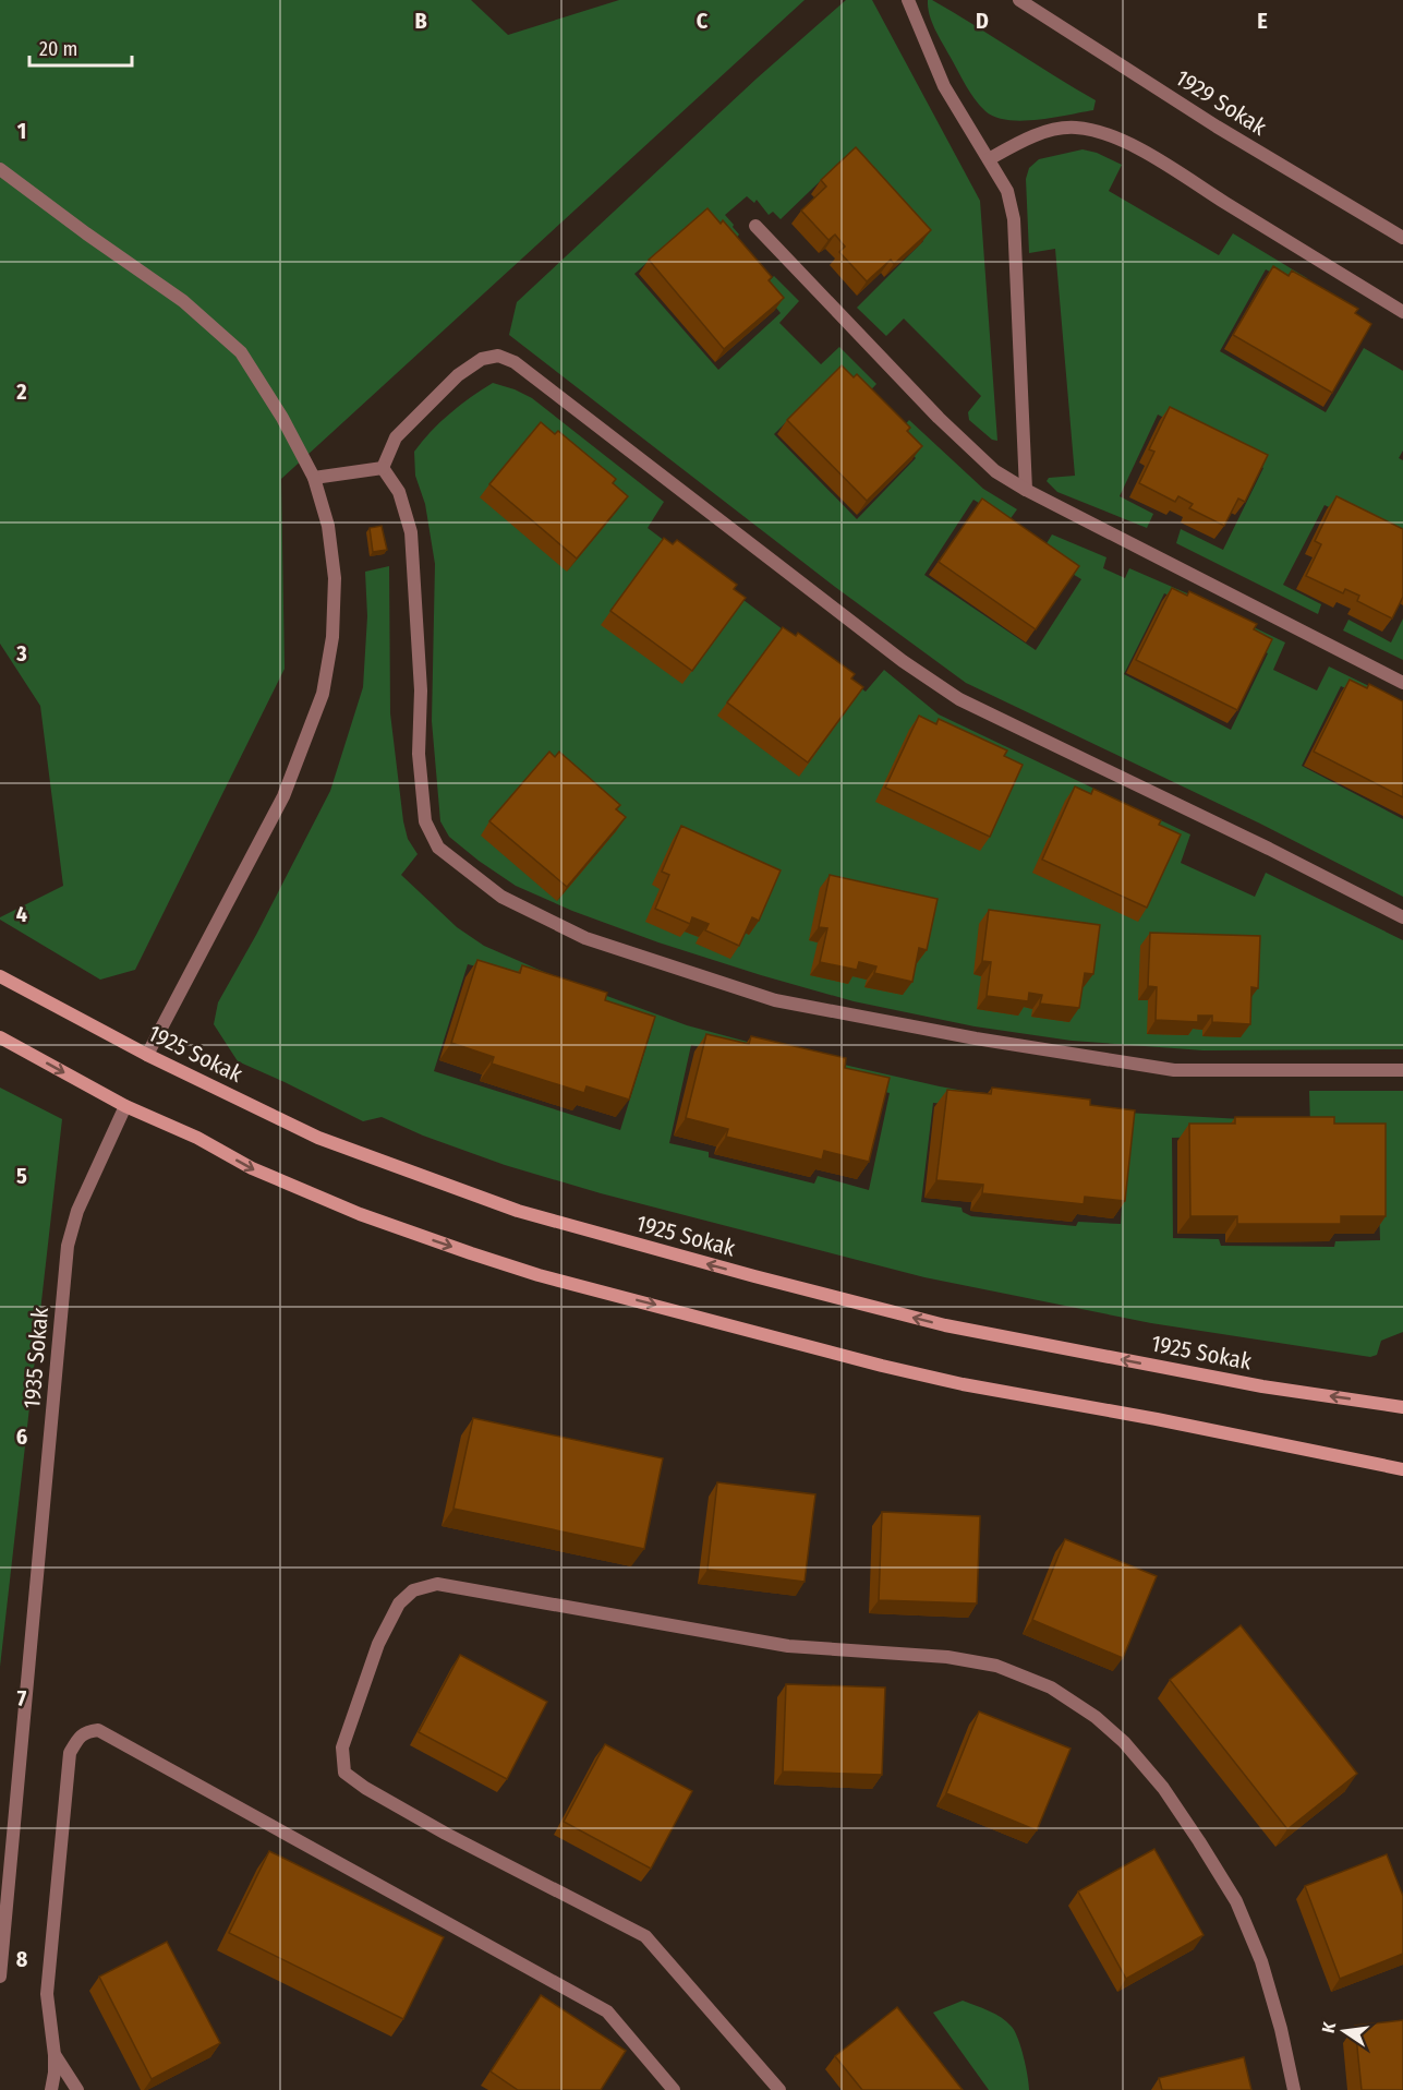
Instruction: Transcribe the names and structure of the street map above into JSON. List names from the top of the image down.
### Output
{
  "streets": {
    "main road": ["1925 Sokak"],
    "street": ["1929 Sokak", "1935 Sokak"]
  },
  "scale_bar": "20 m",
  "north": "left",
  "grid": {
    "columns": [
      "B",
      "C",
      "D",
      "E"
    ],
    "rows": [
      "1",
      "2",
      "3",
      "4",
      "5",
      "6",
      "7",
      "8"
    ]
  }
}
